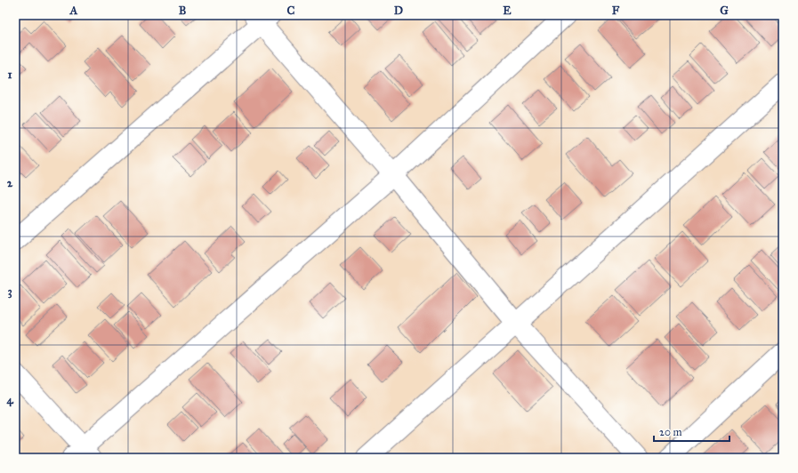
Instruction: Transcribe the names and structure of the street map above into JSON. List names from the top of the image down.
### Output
{
  "scale_bar": "20 m",
  "grid": {
    "columns": [
      "A",
      "B",
      "C",
      "D",
      "E",
      "F",
      "G"
    ],
    "rows": [
      "1",
      "2",
      "3",
      "4"
    ]
  }
}
